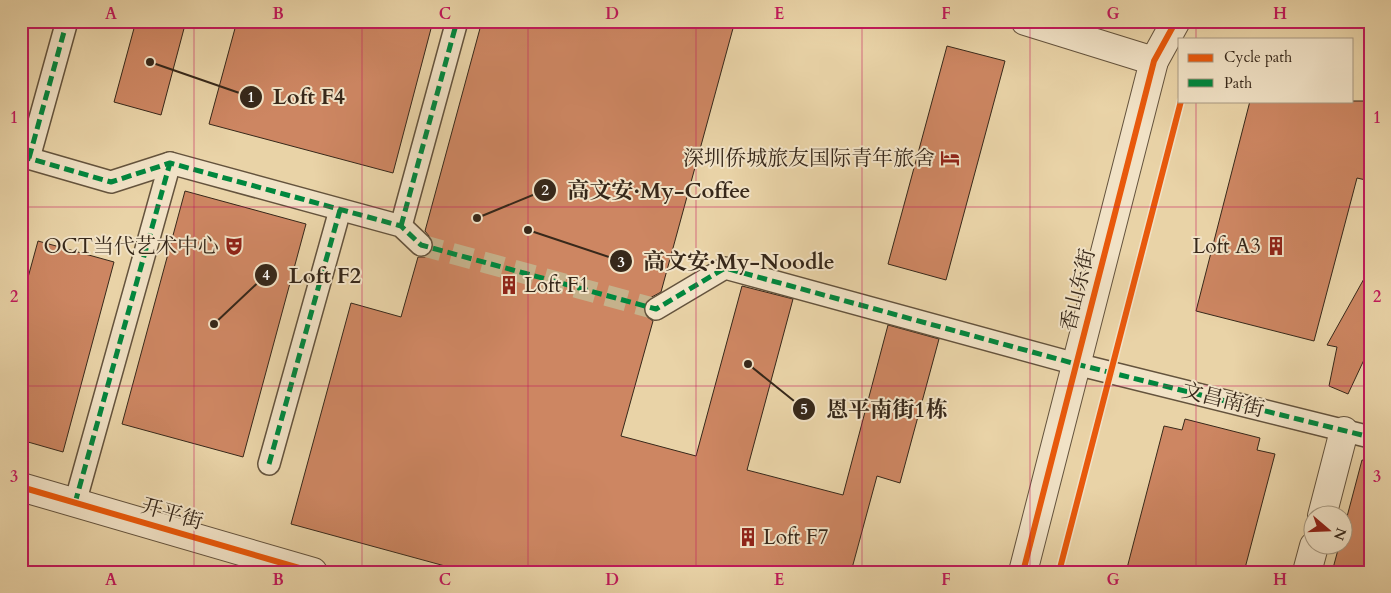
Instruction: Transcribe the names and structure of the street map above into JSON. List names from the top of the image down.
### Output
{
  "streets": {
    "street": ["香山东街", "文昌南街", "开平街"]
  },
  "crossings": [
    ["香山东街", "文昌南街"]
  ],
  "places": {
    "other": [
      "Loft F4",
      "高文安·My-Coffee",
      "高文安·My-Noodle",
      "Loft F2",
      "恩平南街1栋"
    ],
    "hotel": ["深圳侨城旅友国际青年旅舍"],
    "theatre": ["OCT当代艺术中心"],
    "building": ["Loft A3", "Loft F1", "Loft F7"]
  },
  "legend": ["Cycle path", "Path"],
  "north": "right",
  "grid": {
    "columns": [
      "A",
      "B",
      "C",
      "D",
      "E",
      "F",
      "G",
      "H"
    ],
    "rows": ["1", "2", "3"]
  }
}
